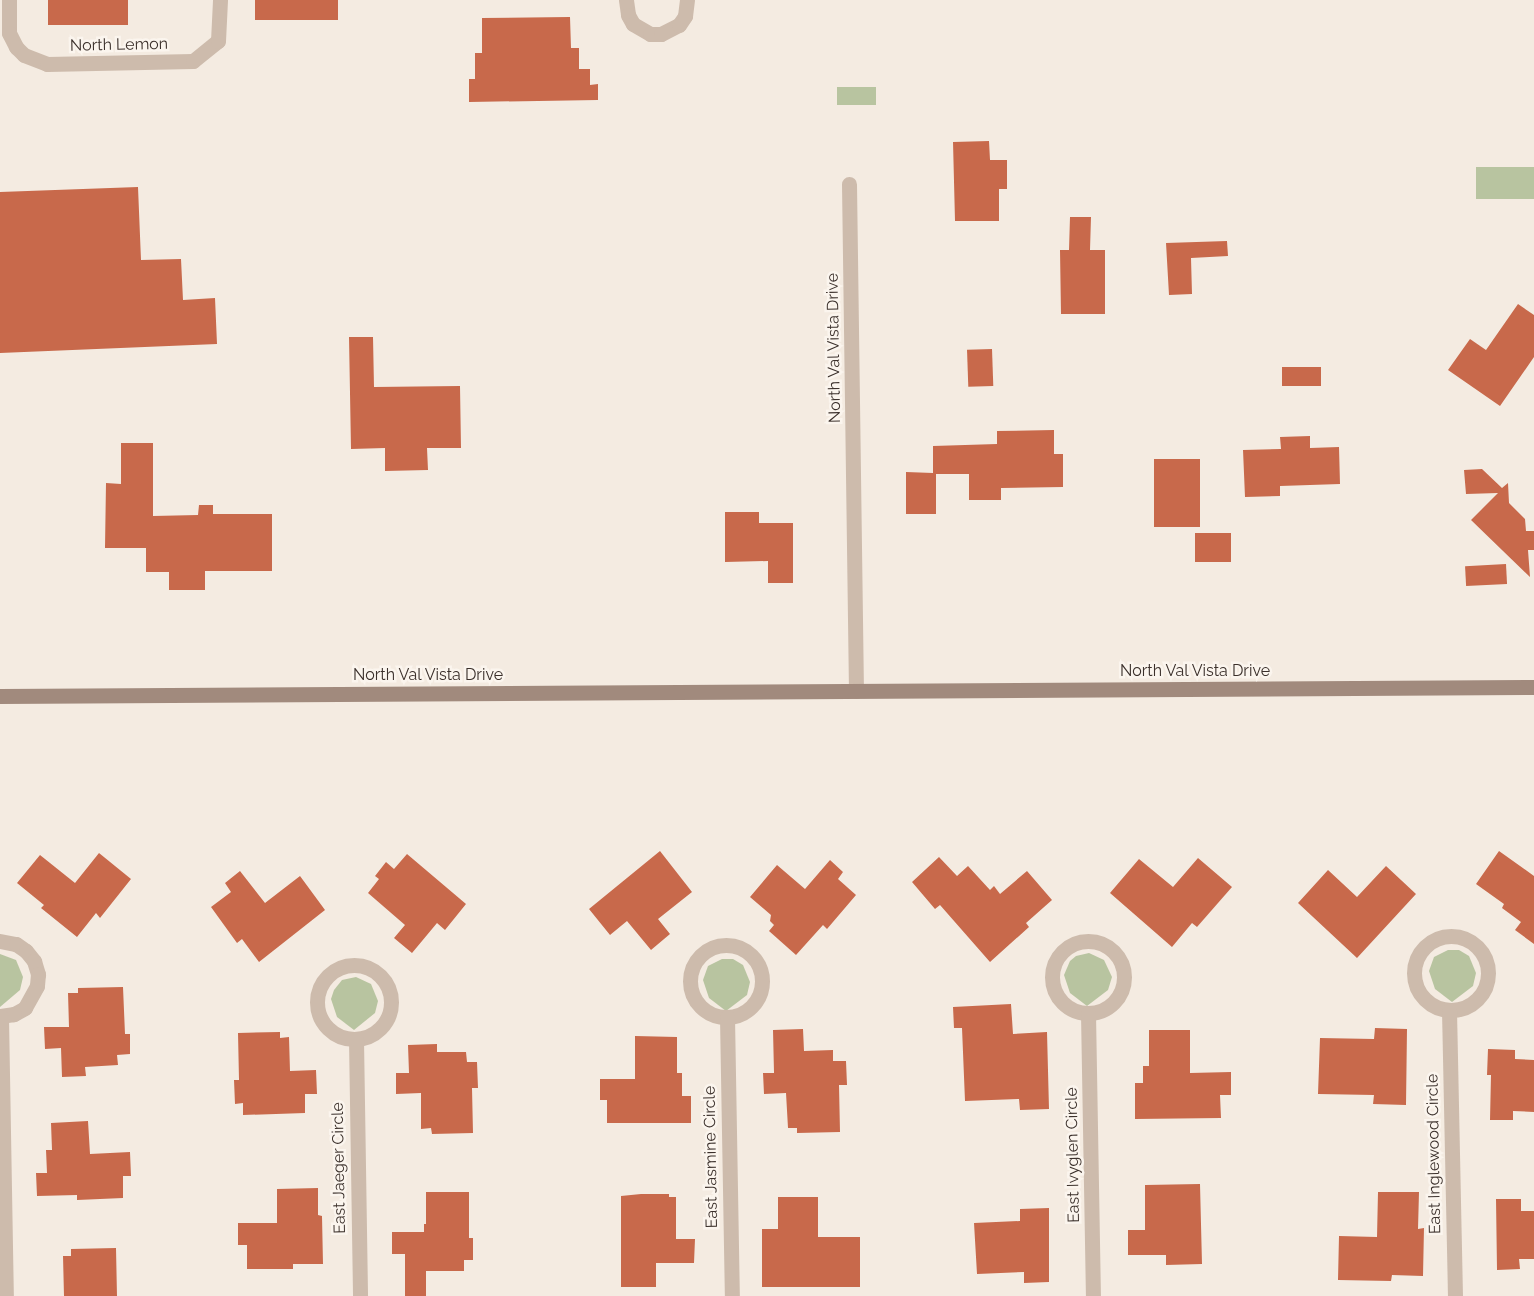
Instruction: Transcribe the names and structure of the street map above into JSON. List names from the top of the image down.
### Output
{
  "streets": {
    "main road": ["North Val Vista Drive"],
    "street": [
      "North Lemon",
      "East Inglewood Circle",
      "East Ivyglen Circle",
      "East Jasmine Circle",
      "East Jaeger Circle"
    ]
  }
}
